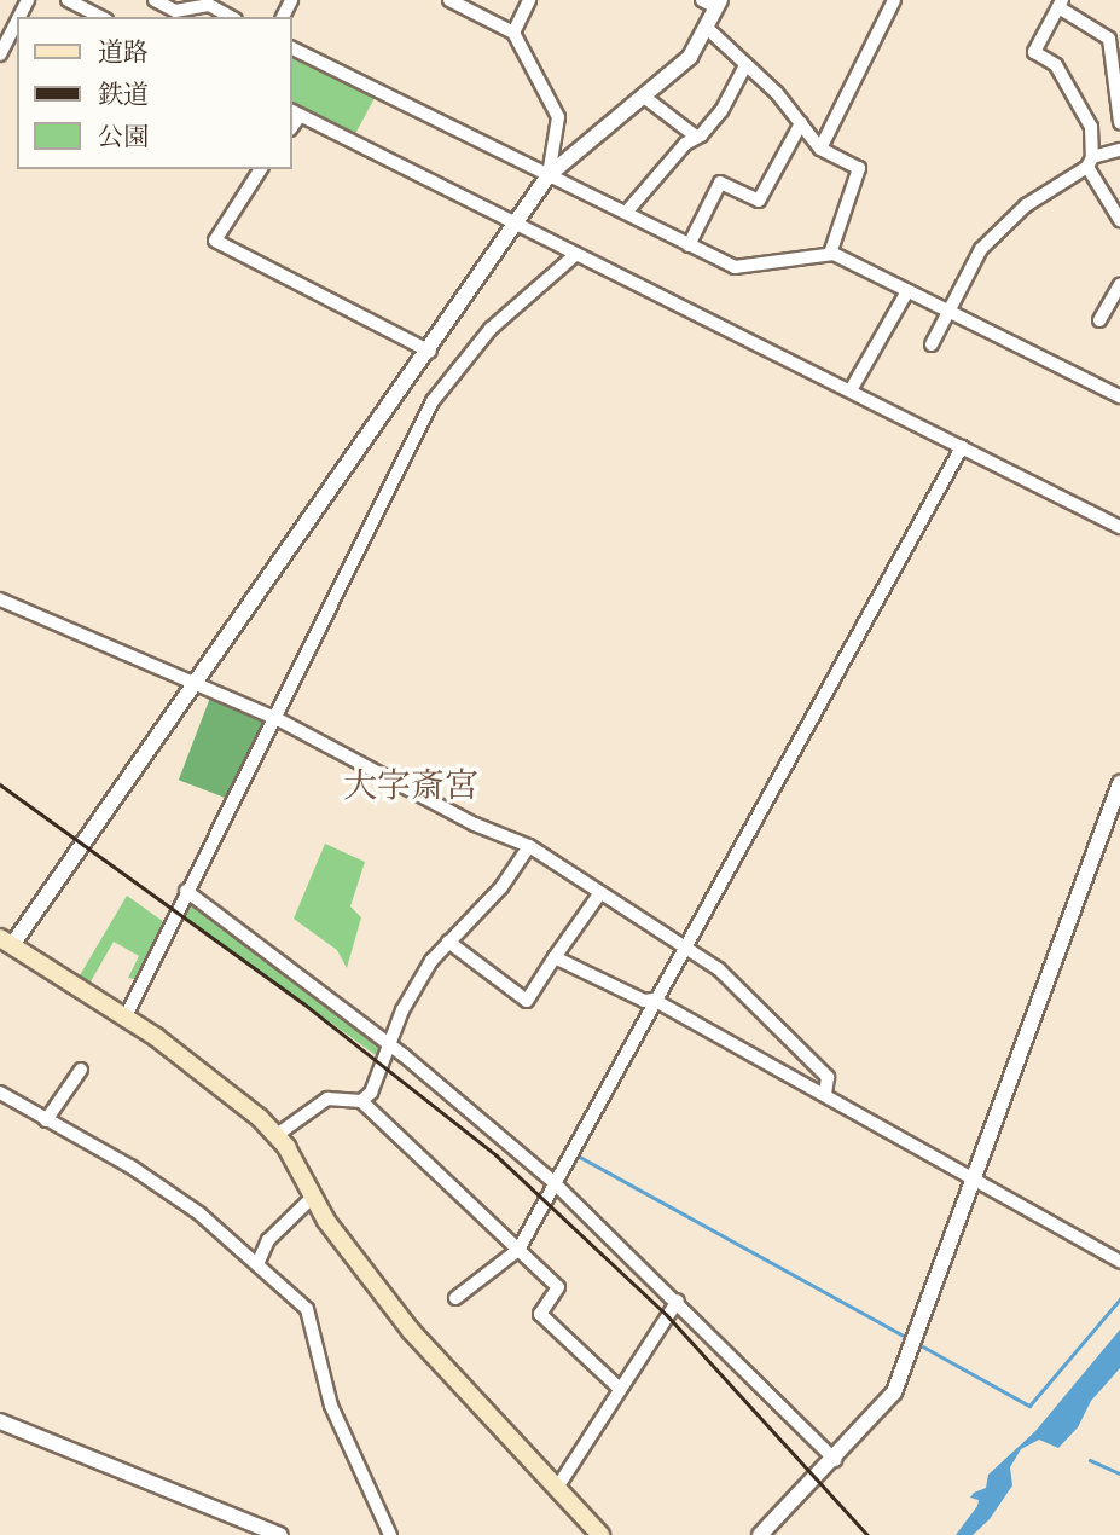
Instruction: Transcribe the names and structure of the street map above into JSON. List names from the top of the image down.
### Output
{
  "districts": ["大字斎宮"],
  "legend": ["道路", "鉄道", "公園"]
}
